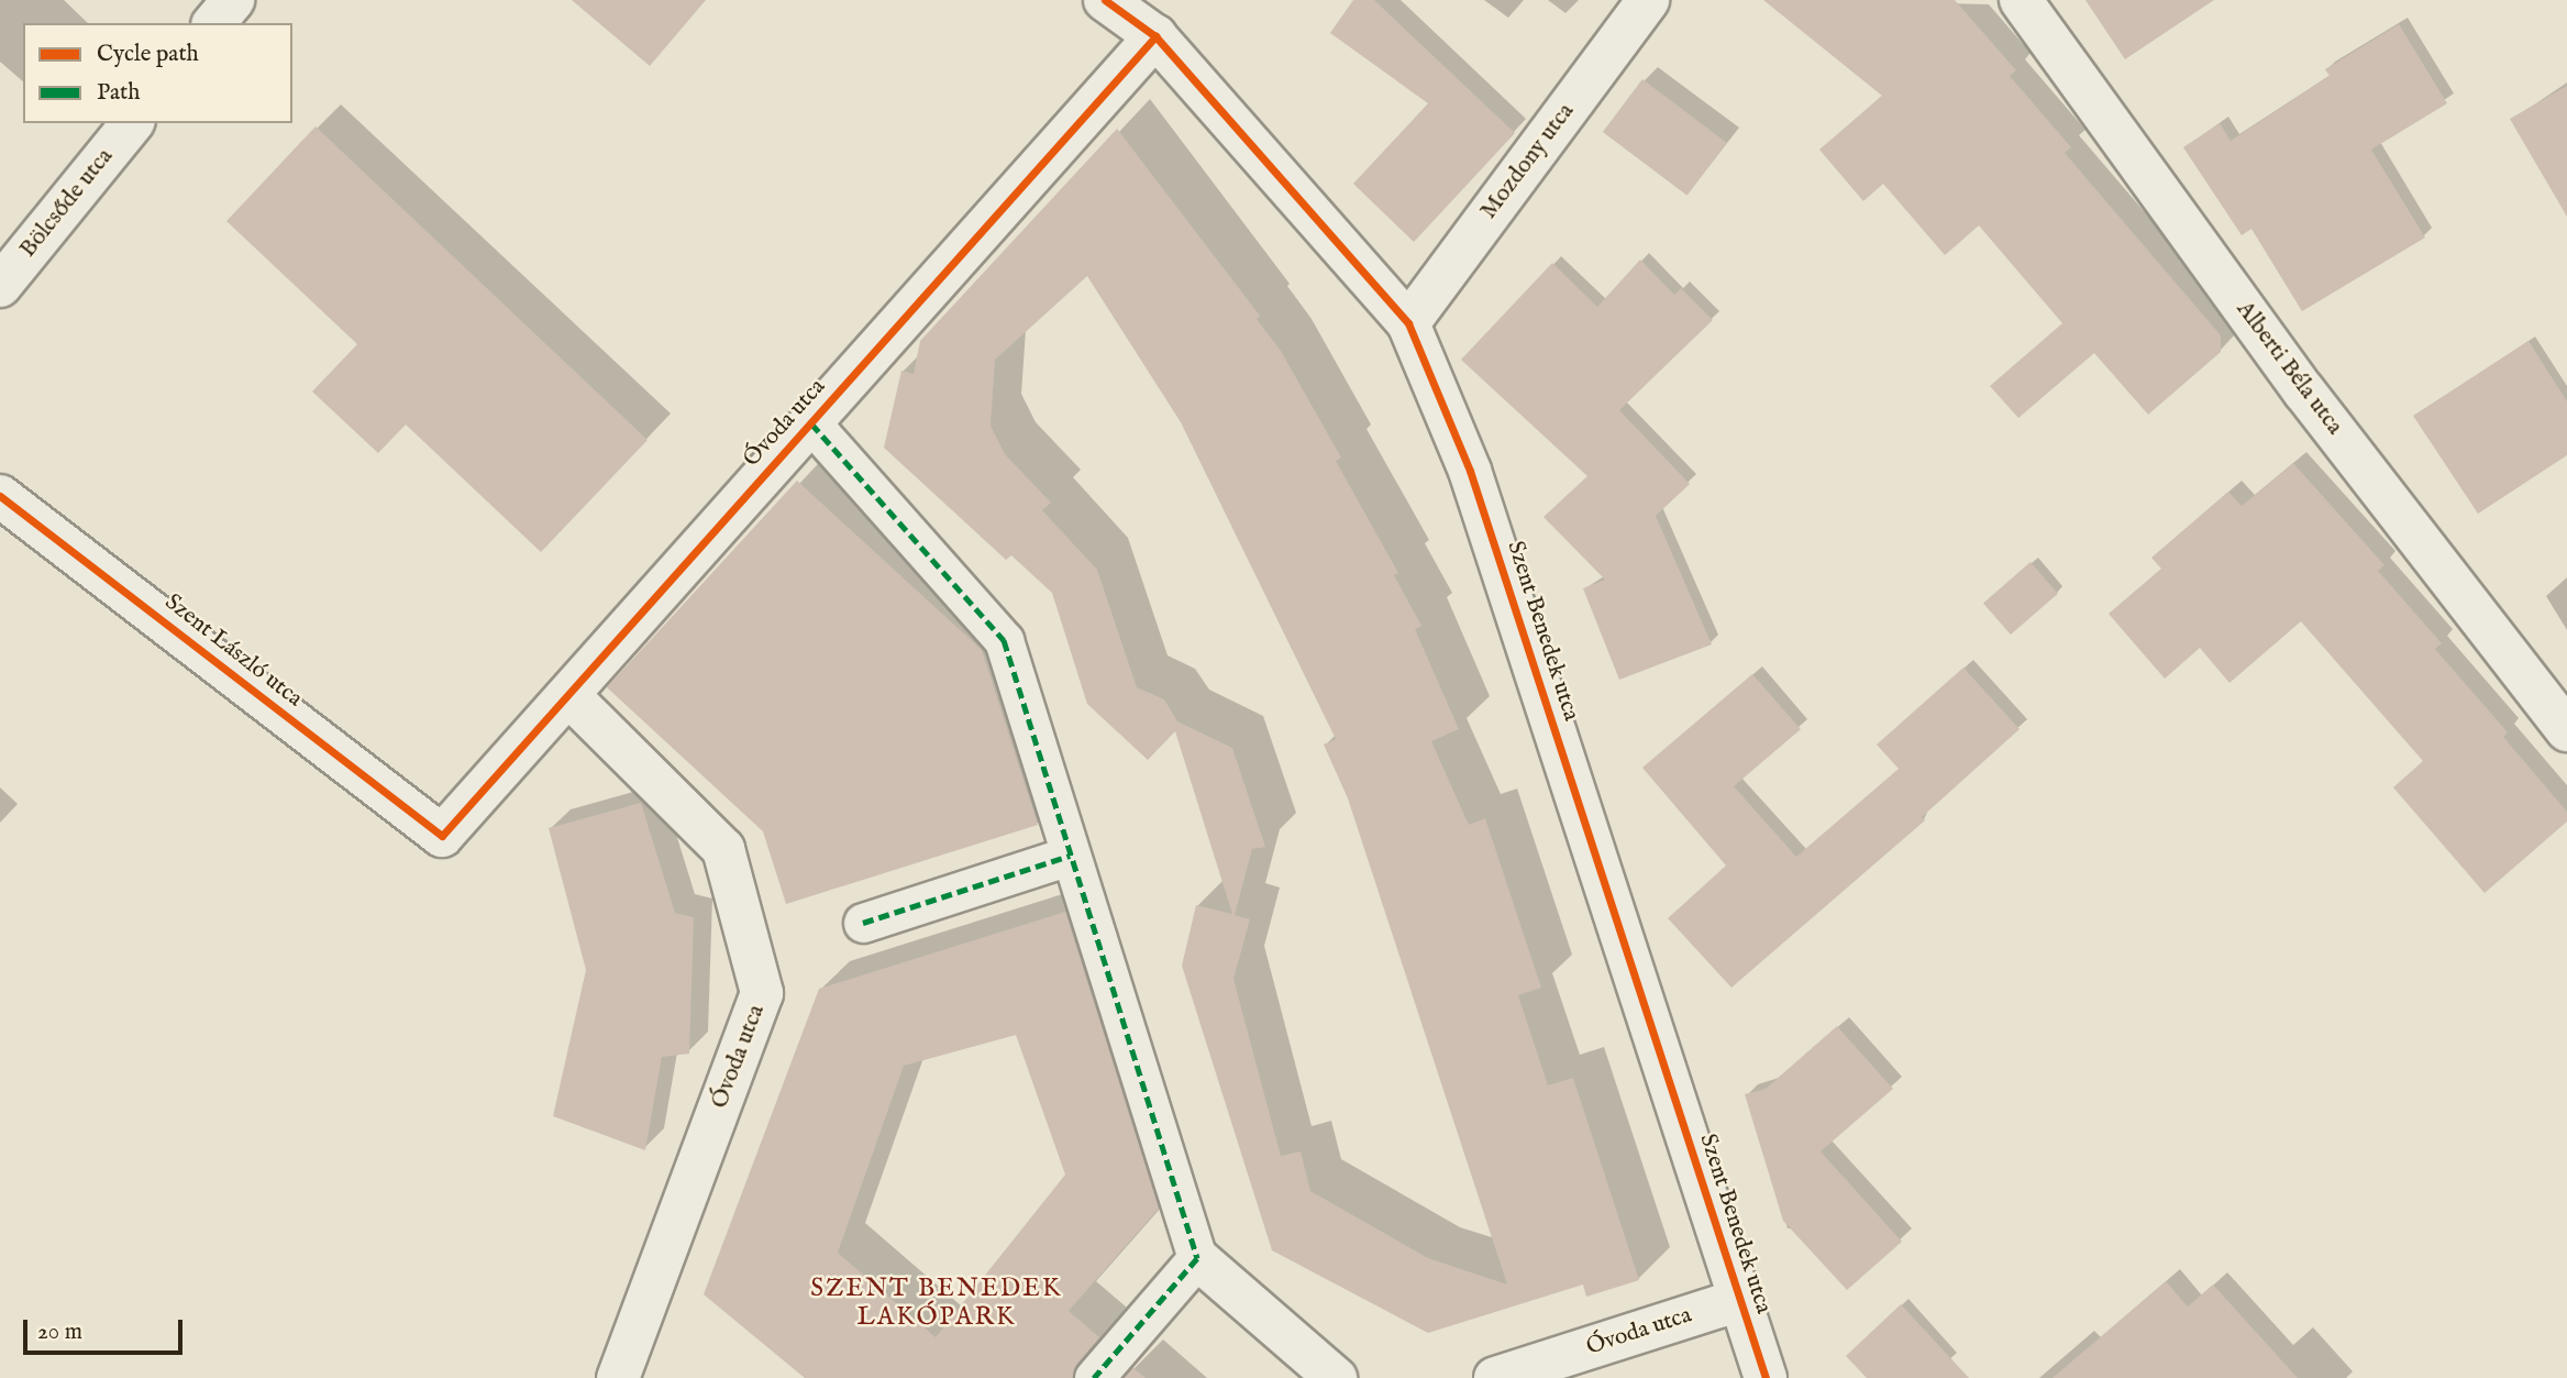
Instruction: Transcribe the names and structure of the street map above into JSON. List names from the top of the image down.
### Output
{
  "streets": {
    "street": [
      "Mozdony utca",
      "Bölcsőde utca",
      "Alberti Béla utca",
      "Óvoda utca",
      "Szent Benedek utca",
      "Szent László utca"
    ]
  },
  "crossings": [
    ["Mozdony utca", "Szent Benedek utca"],
    ["Óvoda utca", "Szent Benedek utca"],
    ["Óvoda utca", "Szent László utca"]
  ],
  "districts": ["SZENT BENEDEK LAKÓPARK"],
  "legend": ["Cycle path", "Path"],
  "scale_bar": "20 m"
}
